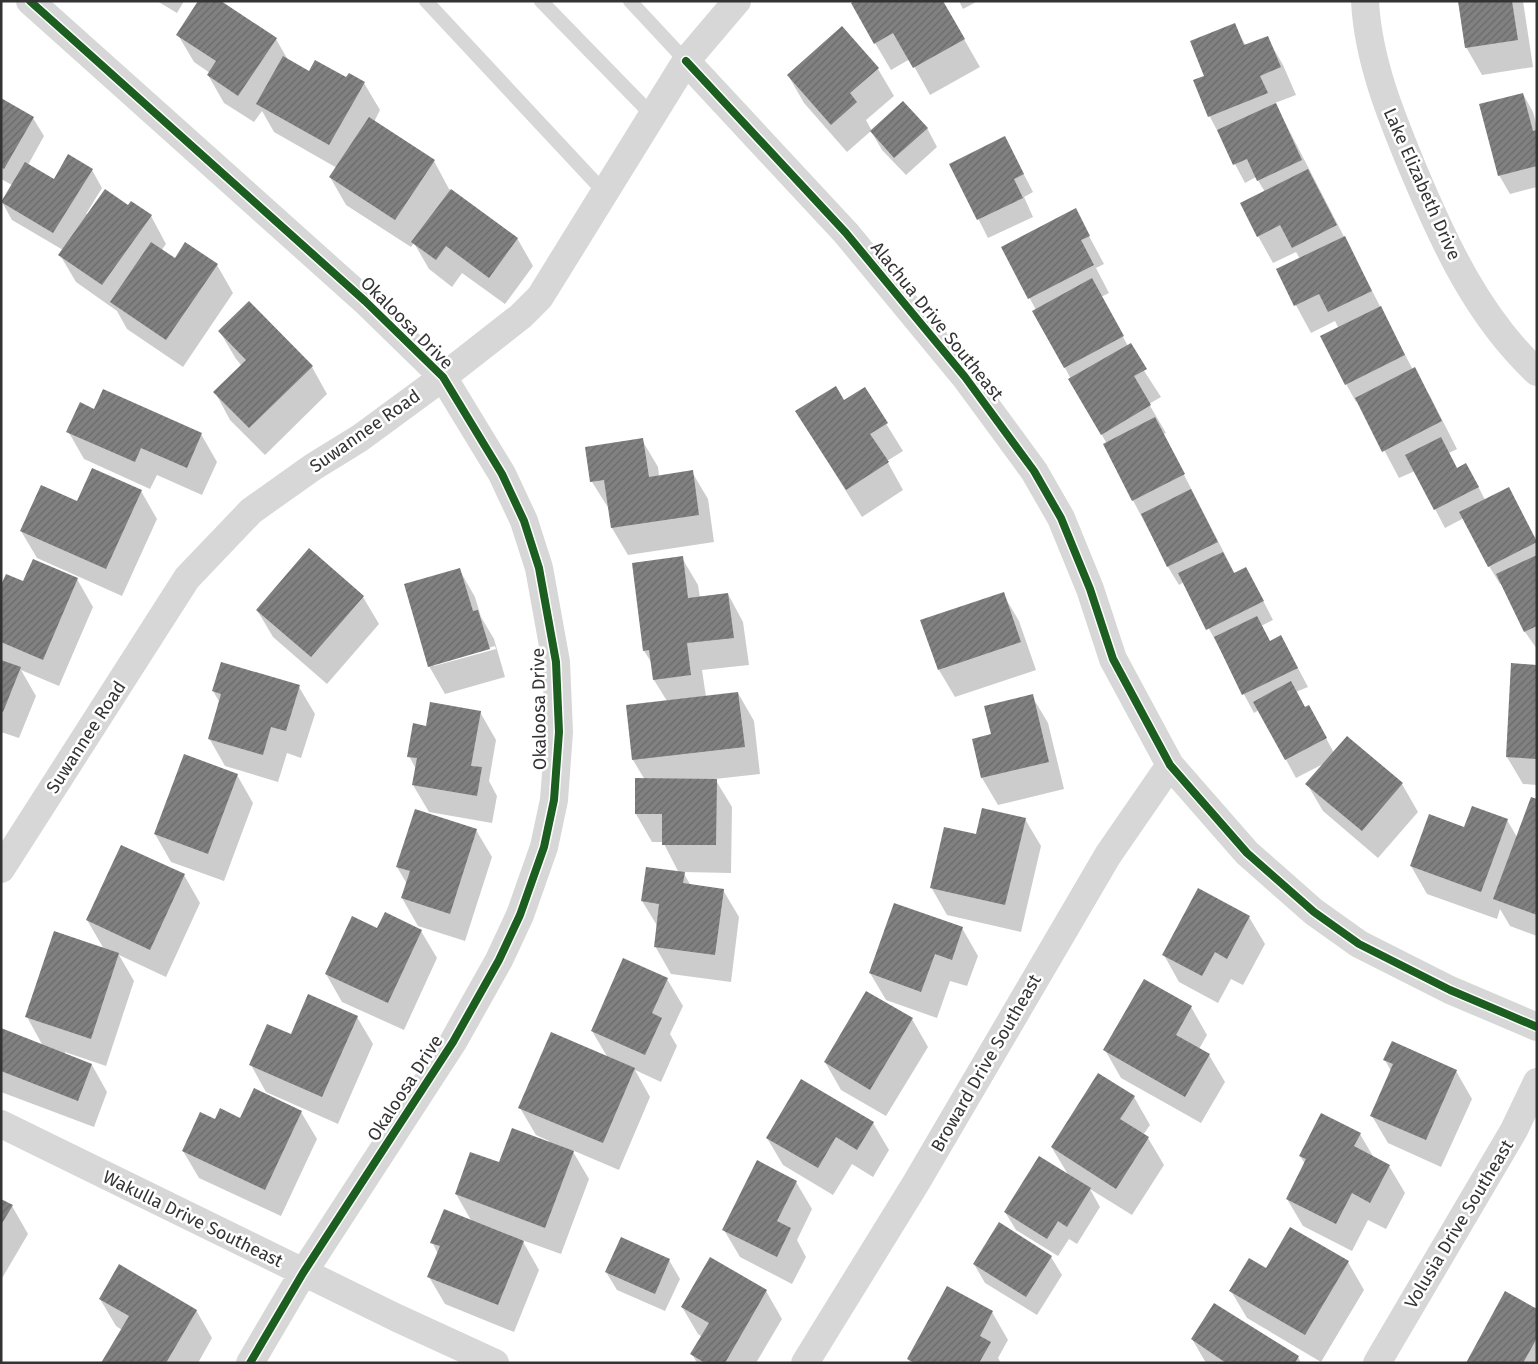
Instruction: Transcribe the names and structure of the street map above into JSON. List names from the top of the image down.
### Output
{
  "streets": {
    "street": [
      "Lake Elizabeth Drive",
      "Alachua Drive Southeast",
      "Okaloosa Drive",
      "Suwannee Road",
      "Broward Drive Southeast",
      "Wakulla Drive Southeast",
      "Volusia Drive Southeast"
    ]
  },
  "crossings": [
    ["Alachua Drive Southeast", "Suwannee Road"],
    ["Alachua Drive Southeast", "Broward Drive Southeast"],
    ["Okaloosa Drive", "Suwannee Road"],
    ["Okaloosa Drive", "Wakulla Drive Southeast"]
  ]
}
